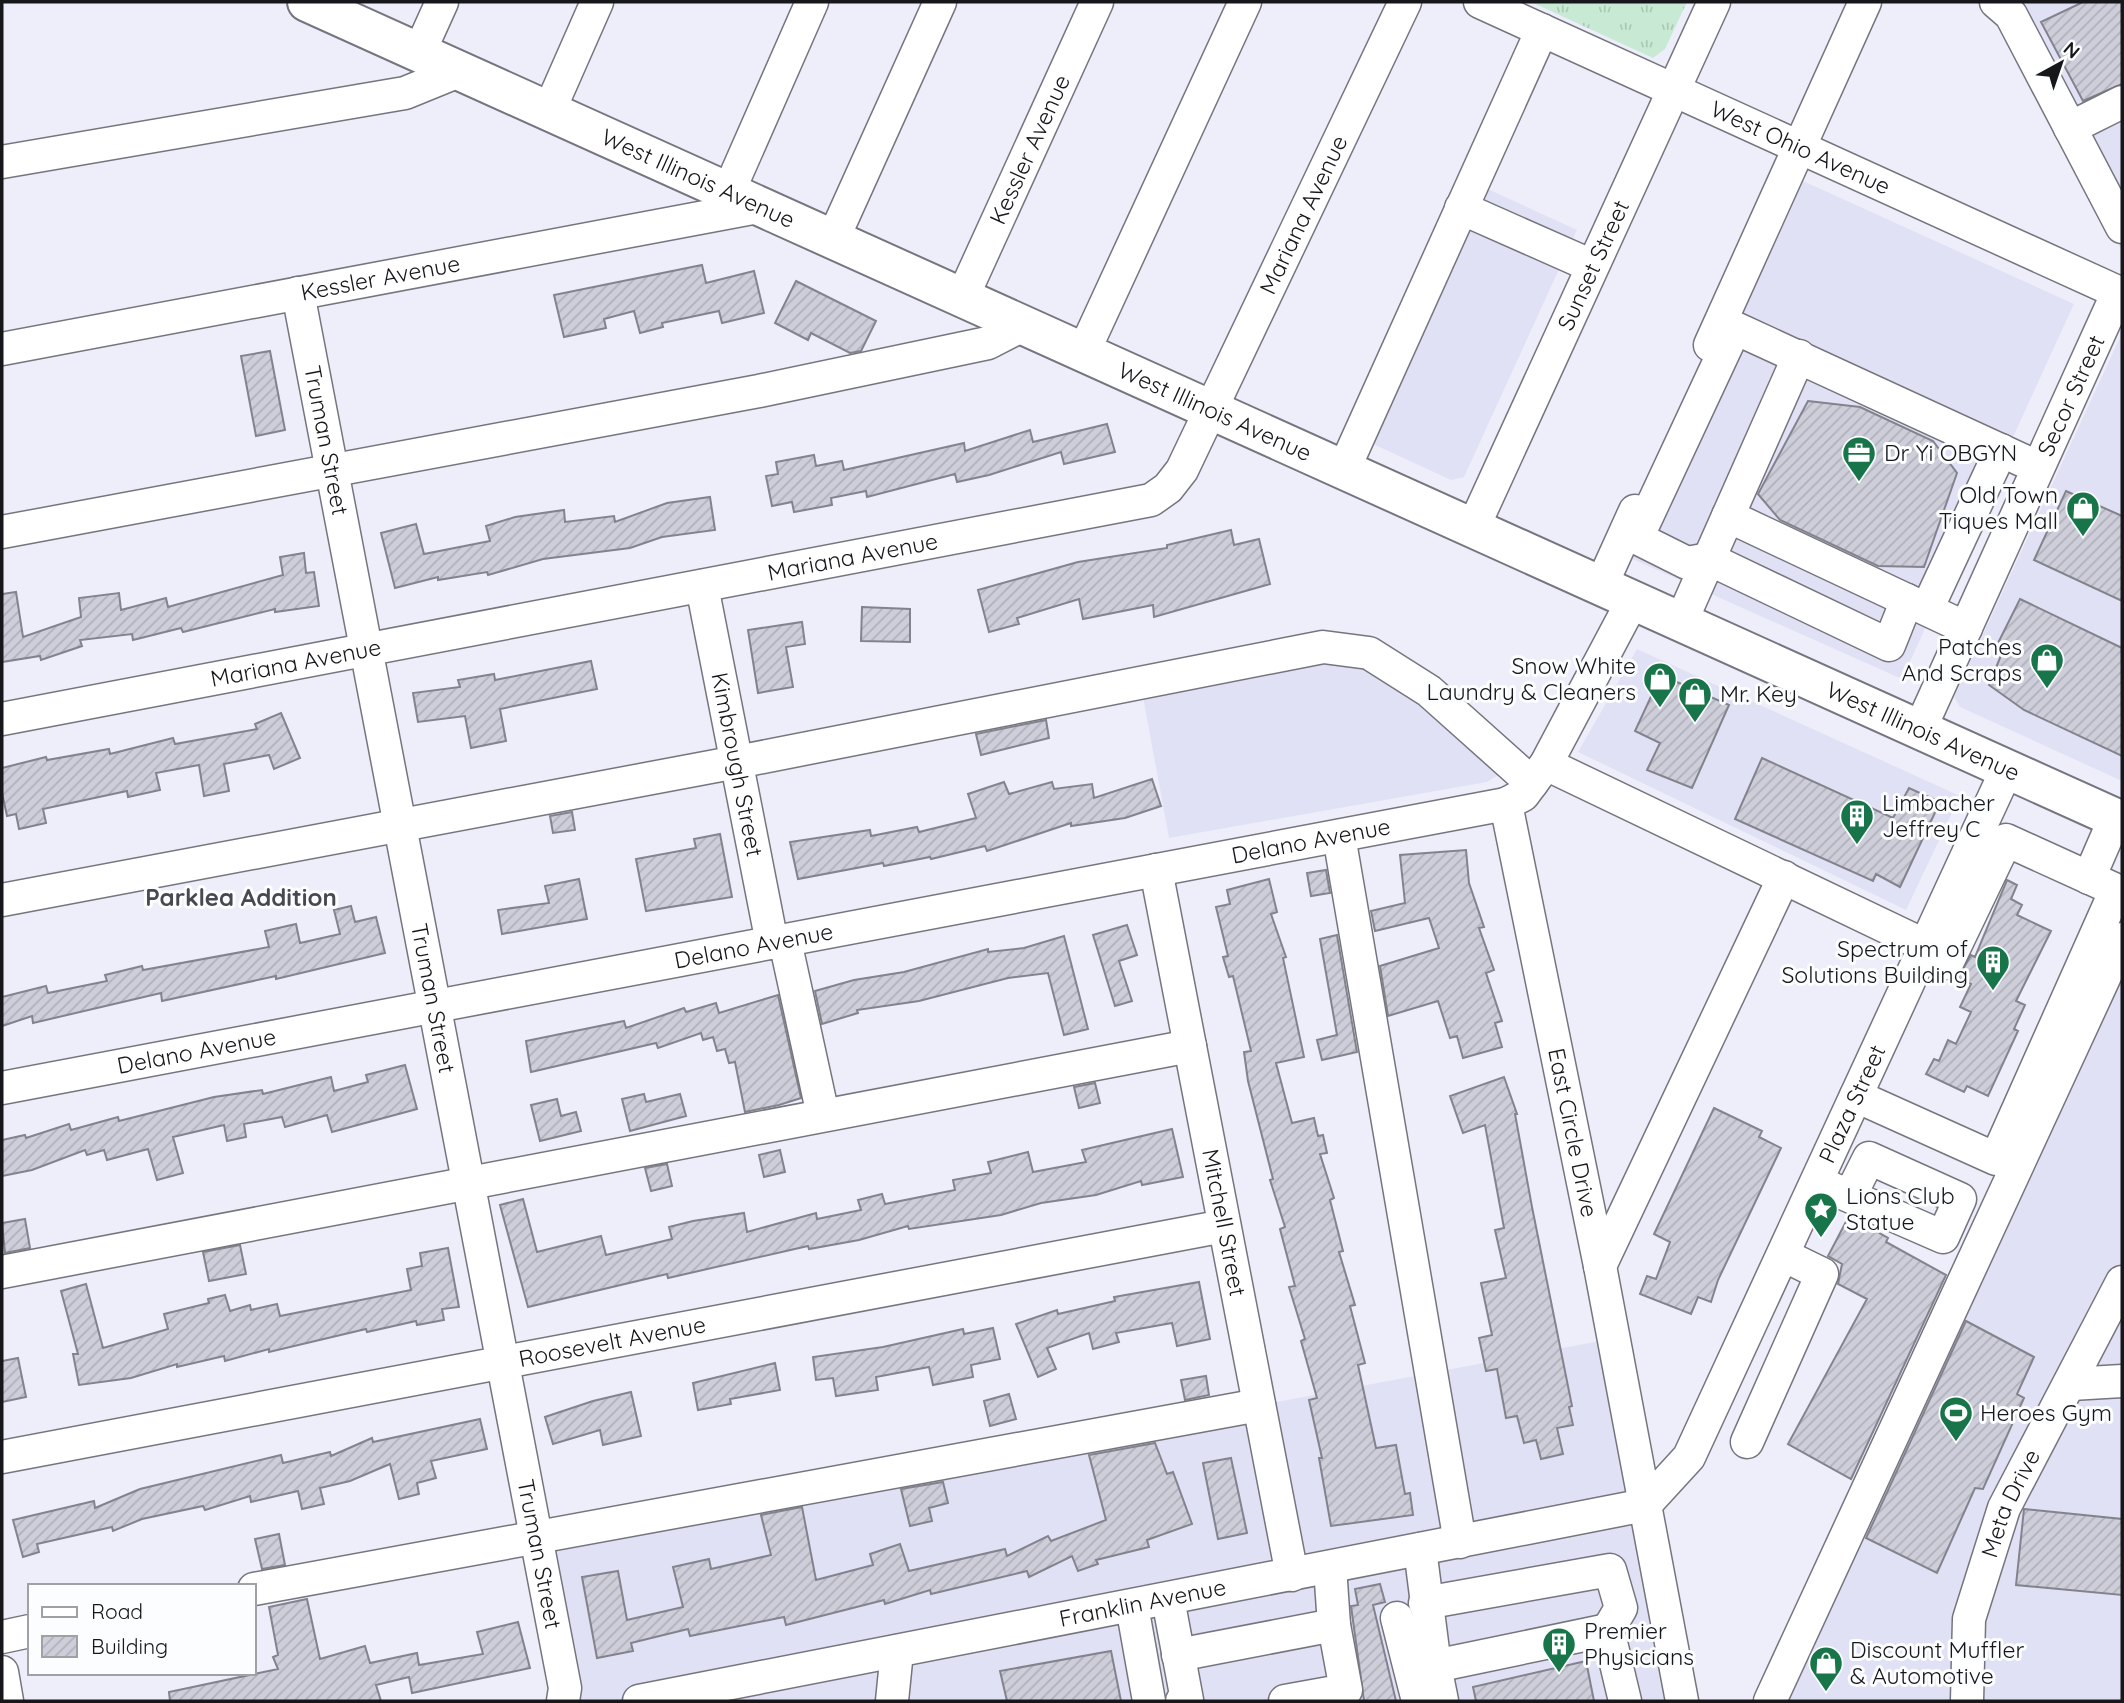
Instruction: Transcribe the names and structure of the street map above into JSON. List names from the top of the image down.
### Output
{
  "streets": {
    "main road": ["West Illinois Avenue"],
    "street": [
      "West Ohio Avenue",
      "Kessler Avenue",
      "Mariana Avenue",
      "Sunset Street",
      "Secor Street",
      "Truman Street",
      "Kimbrough Street",
      "Delano Avenue",
      "Plaza Street",
      "East Circle Drive",
      "Mitchell Street",
      "Roosevelt Avenue",
      "Meta Drive",
      "Franklin Avenue"
    ]
  },
  "crossings": [
    ["West Ohio Avenue", "Sunset Street"],
    ["West Ohio Avenue", "Secor Street"],
    ["Kessler Avenue", "West Illinois Avenue"],
    ["Kessler Avenue", "Truman Street"],
    ["West Illinois Avenue", "Mariana Avenue"],
    ["West Illinois Avenue", "Sunset Street"],
    ["West Illinois Avenue", "Secor Street"],
    ["West Illinois Avenue", "Plaza Street"],
    ["Mariana Avenue", "Truman Street"],
    ["Mariana Avenue", "Kimbrough Street"],
    ["Truman Street", "Delano Avenue"],
    ["Truman Street", "Roosevelt Avenue"],
    ["Kimbrough Street", "Delano Avenue"],
    ["Delano Avenue", "East Circle Drive"],
    ["Delano Avenue", "Mitchell Street"],
    ["Plaza Street", "East Circle Drive"],
    ["Plaza Street", "Franklin Avenue"],
    ["East Circle Drive", "Franklin Avenue"],
    ["Mitchell Street", "Roosevelt Avenue"],
    ["Mitchell Street", "Franklin Avenue"]
  ],
  "districts": ["Parklea Addition"],
  "places": {
    "office": ["Dr Yi OBGYN"],
    "shop": [
      "Old Town Tiques Mall",
      "Patches And Scraps",
      "Snow White Laundry & Cleaners",
      "Mr. Key",
      "Discount Muffler & Automotive"
    ],
    "building": ["Limbacher Jeffrey C", "Spectrum of Solutions Building", "Premier Physicians"],
    "place": ["Lions Club Statue"],
    "sports": ["Heroes Gym"]
  },
  "legend": ["Road", "Building"],
  "north": "top right"
}
